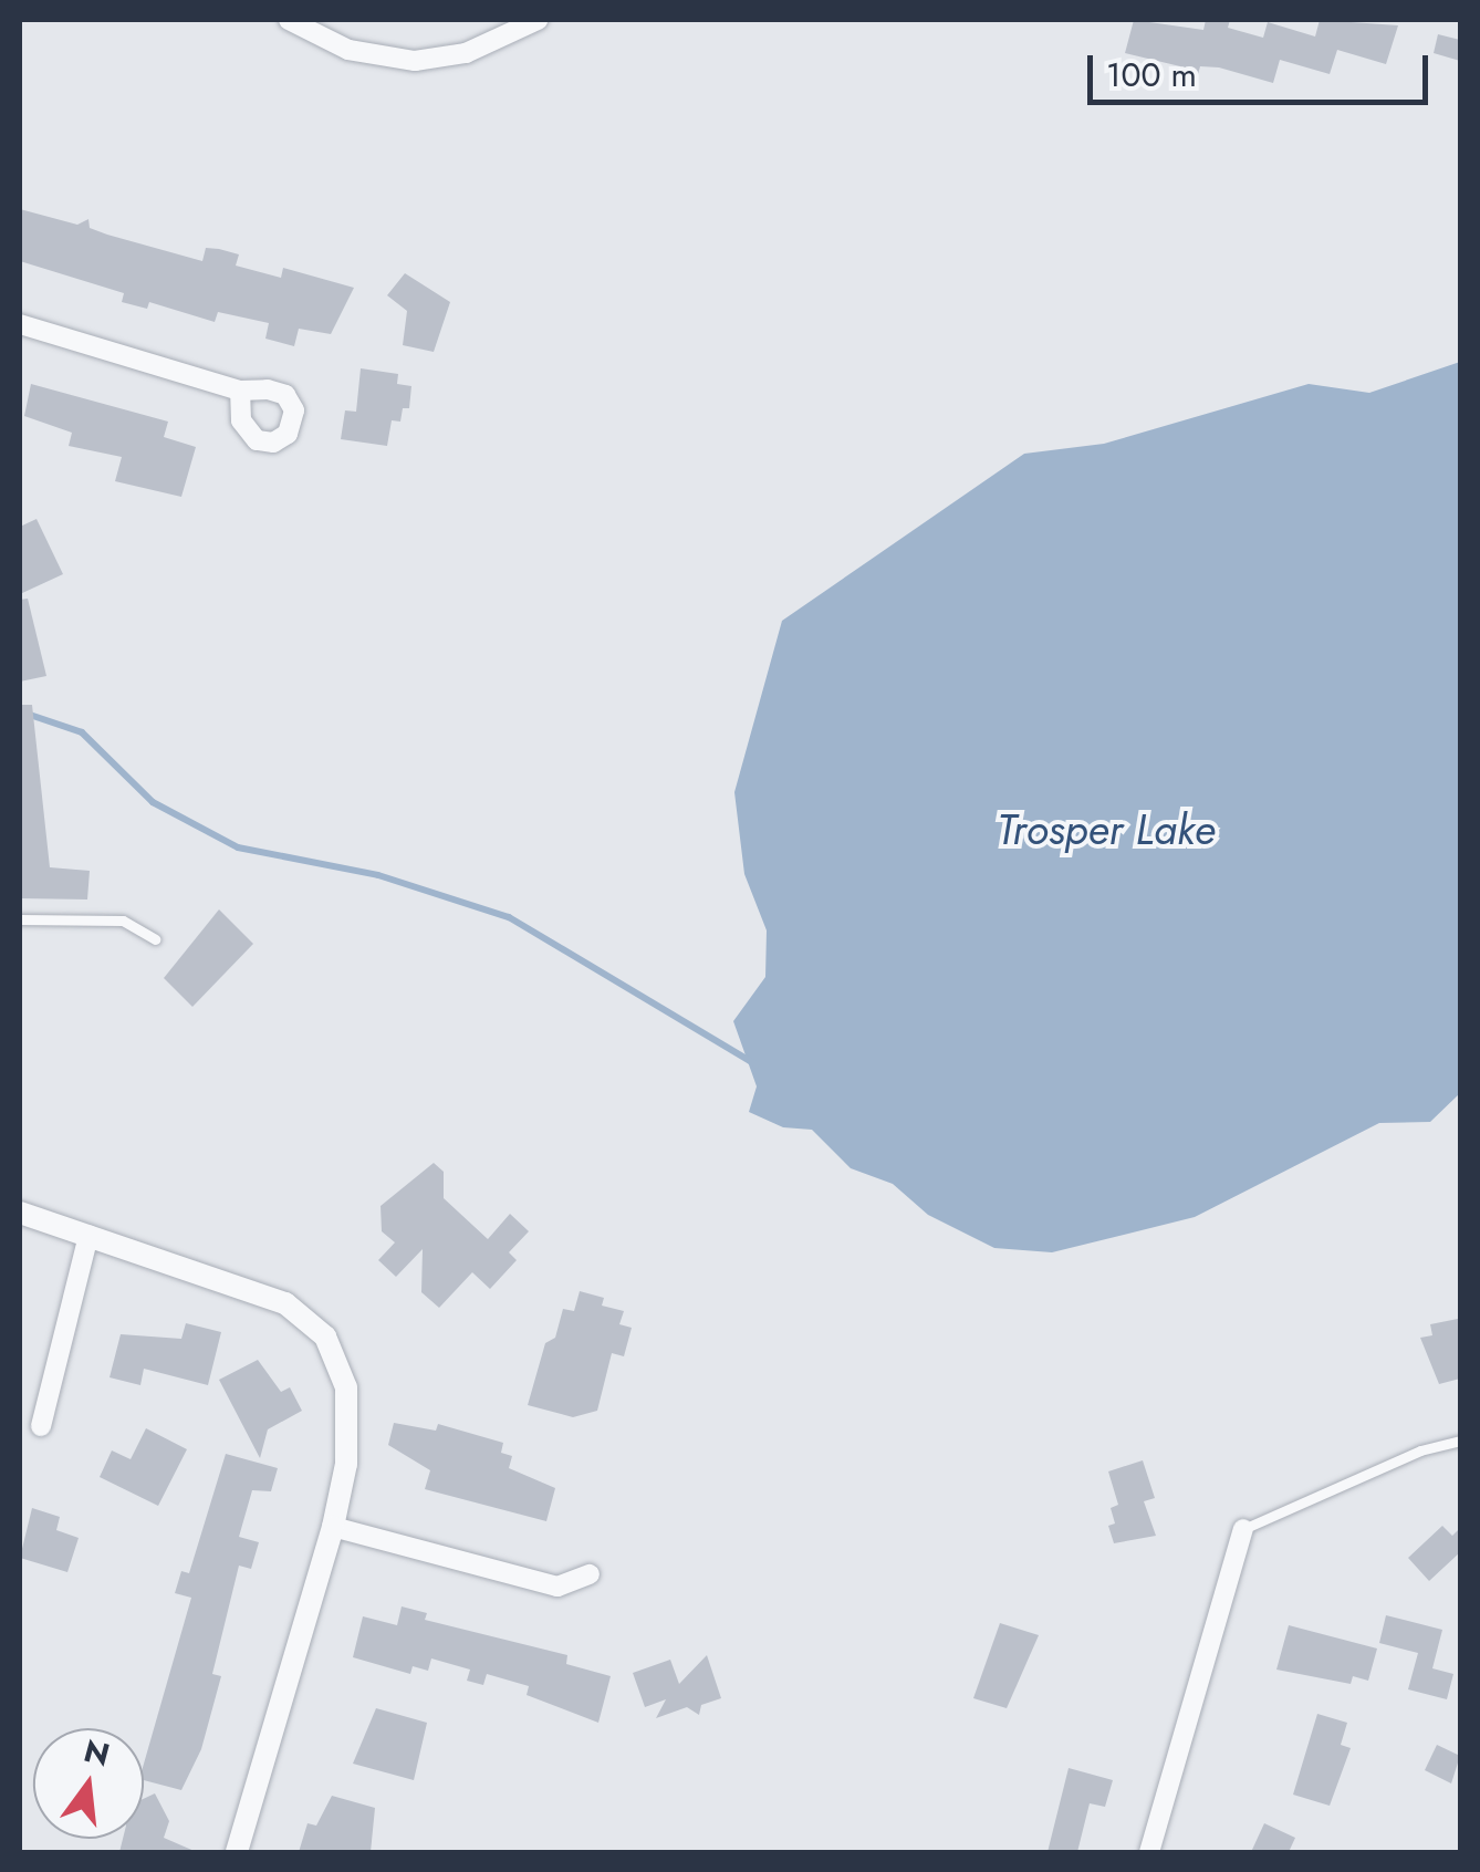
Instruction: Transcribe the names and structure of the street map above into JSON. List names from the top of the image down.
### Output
{
  "water": ["Trosper Lake"],
  "scale_bar": "100 m",
  "north": "top"
}
